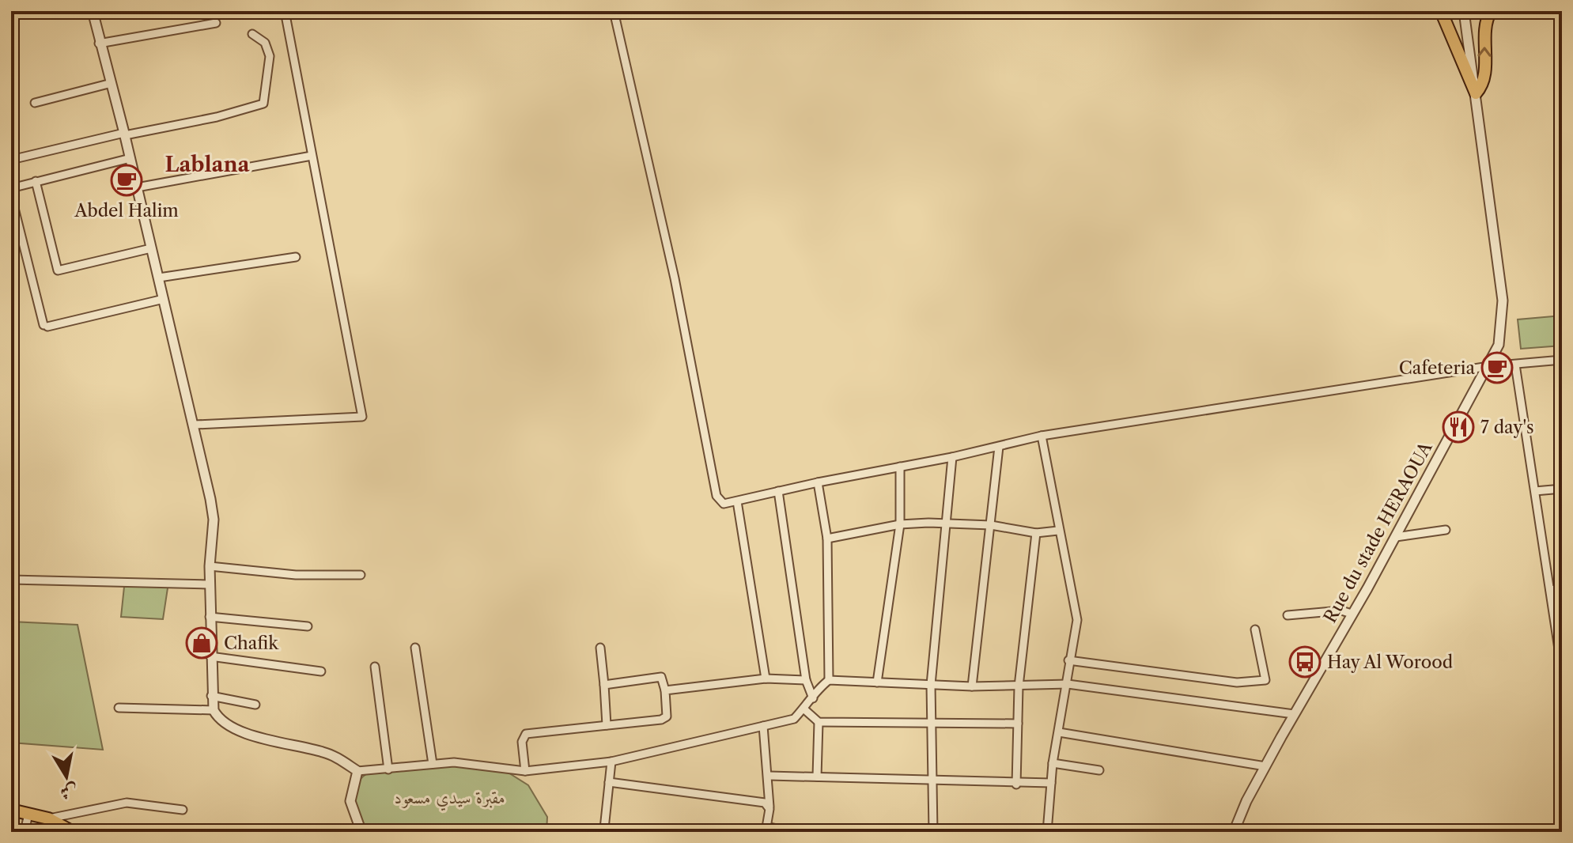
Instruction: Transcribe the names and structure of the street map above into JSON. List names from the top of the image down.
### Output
{
  "streets": {
    "street": ["Rue du stade HERAOUA"]
  },
  "districts": ["Lablana"],
  "parks": ["مقبرة سيدي مسعود"],
  "places": {
    "cafe": ["Abdel Halim", "Cafeteria"],
    "restaurant": ["7 day's"],
    "shop": ["Chafik"],
    "bus stop": ["Hay Al Worood"]
  },
  "north": "bottom"
}
